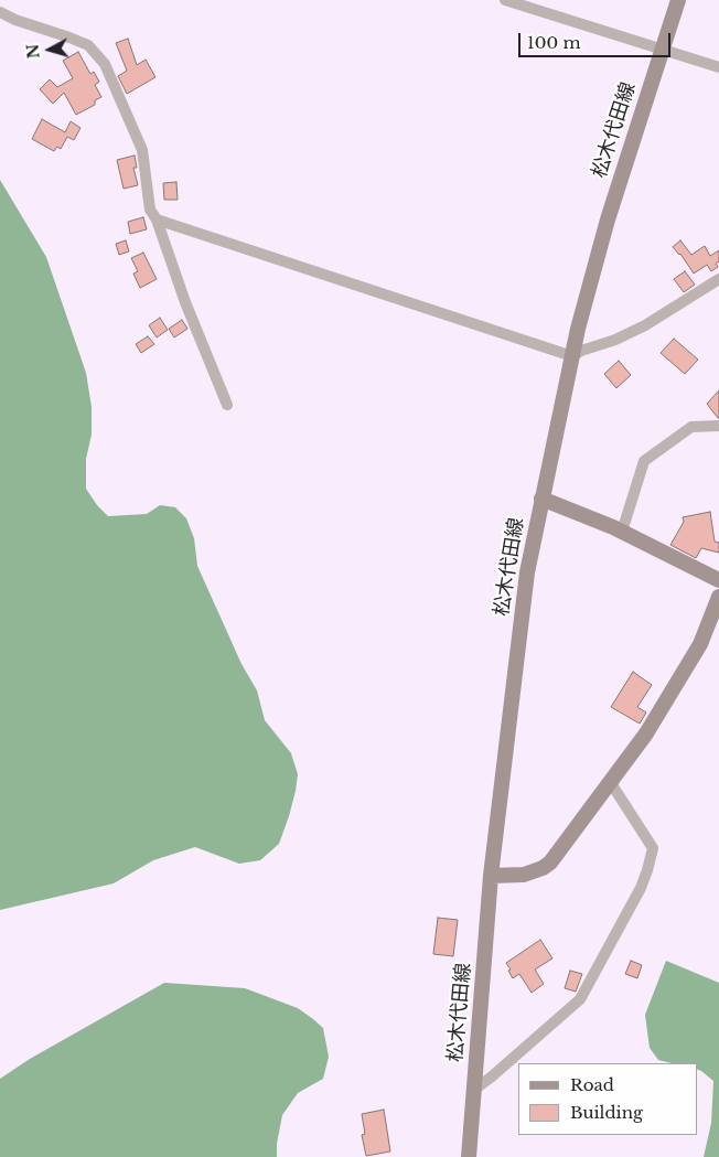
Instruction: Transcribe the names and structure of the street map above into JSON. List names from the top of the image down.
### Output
{
  "streets": {
    "main road": ["松木代田線"]
  },
  "legend": ["Road", "Building"],
  "scale_bar": "100 m",
  "north": "left"
}
